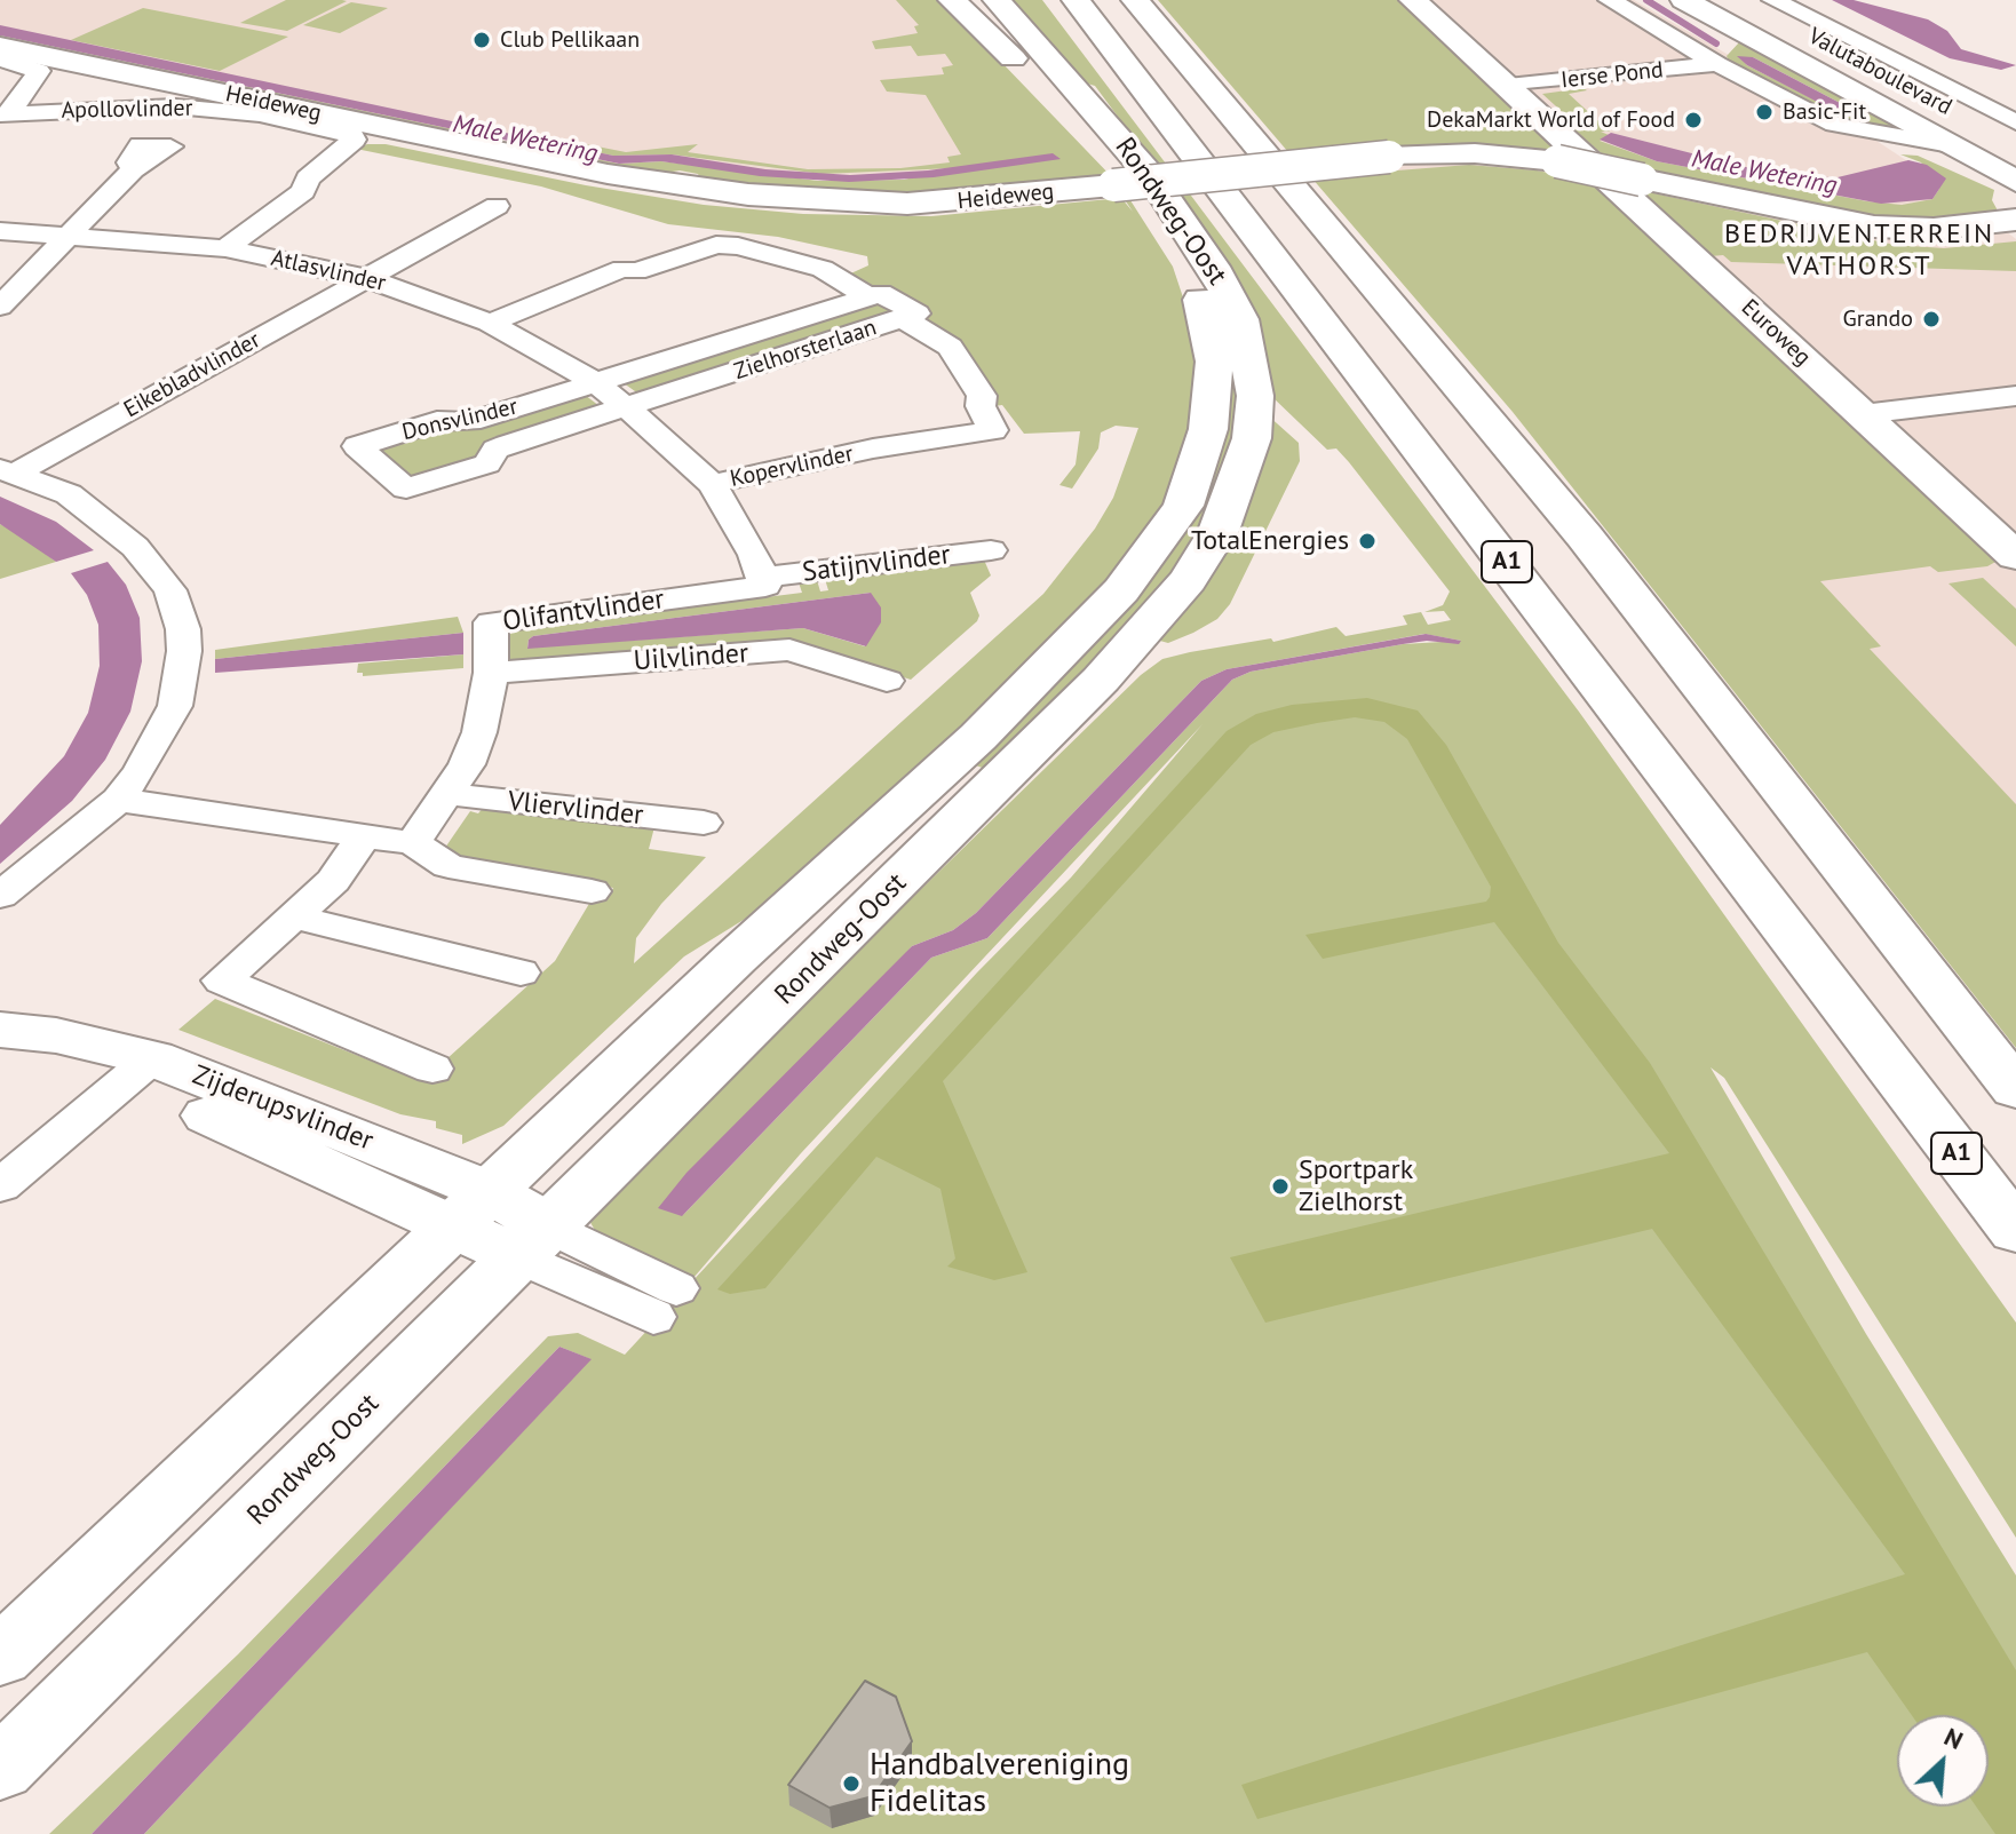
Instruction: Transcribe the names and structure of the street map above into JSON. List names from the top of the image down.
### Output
{
  "streets": {
    "main road": [
      "Valutaboulevard",
      "Heideweg",
      "Rondweg-Oost",
      "Euroweg",
      "A1",
      "Zijderupsvlinder"
    ],
    "street": [
      "Ierse Pond",
      "Apollovlinder",
      "Atlasvlinder",
      "Zielhorsterlaan",
      "Eikebladvlinder",
      "Donsvlinder",
      "Kopervlinder",
      "Satijnvlinder",
      "Olifantvlinder",
      "Uilvlinder",
      "Vliervlinder"
    ]
  },
  "crossings": [
    ["Valutaboulevard", "Ierse Pond"],
    ["Ierse Pond", "Euroweg"],
    ["Apollovlinder", "Atlasvlinder"],
    ["Rondweg-Oost", "Zijderupsvlinder"],
    ["Atlasvlinder", "Zielhorsterlaan"],
    ["Atlasvlinder", "Eikebladvlinder"],
    ["Atlasvlinder", "Donsvlinder"],
    ["Zielhorsterlaan", "Donsvlinder"],
    ["Zielhorsterlaan", "Kopervlinder"],
    ["Satijnvlinder", "Olifantvlinder"],
    ["Olifantvlinder", "Uilvlinder"],
    ["Olifantvlinder", "Vliervlinder"]
  ],
  "districts": ["BEDRIJVENTERREIN VATHORST"],
  "water": ["Male Wetering"],
  "places": [
    "Club Pellikaan",
    "Basic-Fit",
    "DekaMarkt World of Food",
    "Grando",
    "TotalEnergies",
    "Sportpark Zielhorst",
    "Handbalvereniging Fidelitas"
  ],
  "north": "top right"
}
